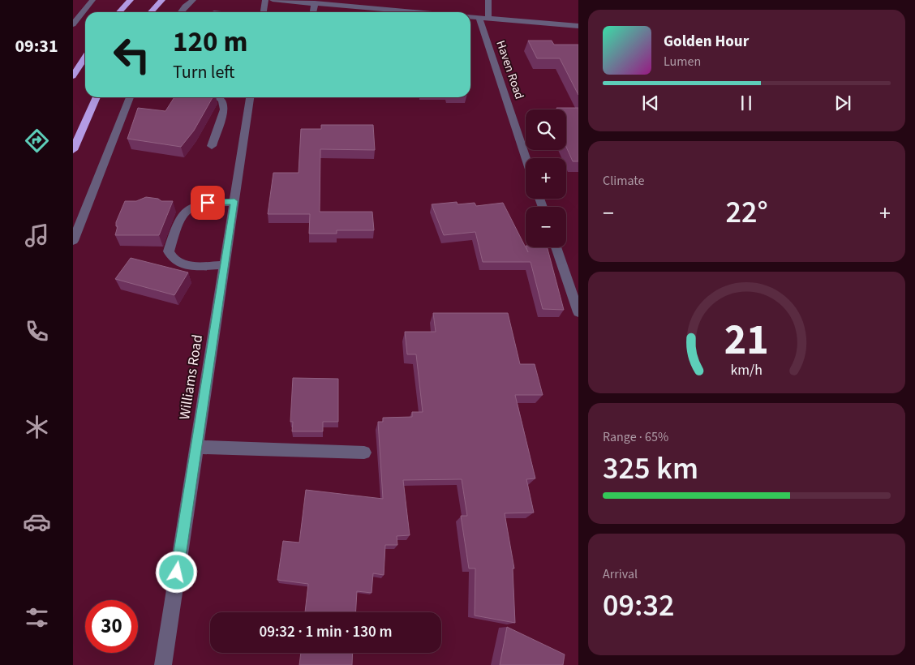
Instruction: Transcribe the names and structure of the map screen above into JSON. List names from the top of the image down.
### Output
{
  "streets": {
    "street": ["Haven Road", "Williams Road"]
  },
  "page": {
    "tabs": "09:31",
    "turn": ["120 m", "Turn left"],
    "song": ["Golden Hour", "Lumen"],
    "map_buttons": ["+", "−"],
    "tile": [
      "Climate",
      ["Range · 65%", "325 km"],
      ["Arrival", "09:32"]
    ],
    "heat": ["−", "22°", "+"],
    "limit": "30",
    "trip": "09:32 · 1 min · 130 m",
    "gauge": ["21", "km/h"]
  }
}
